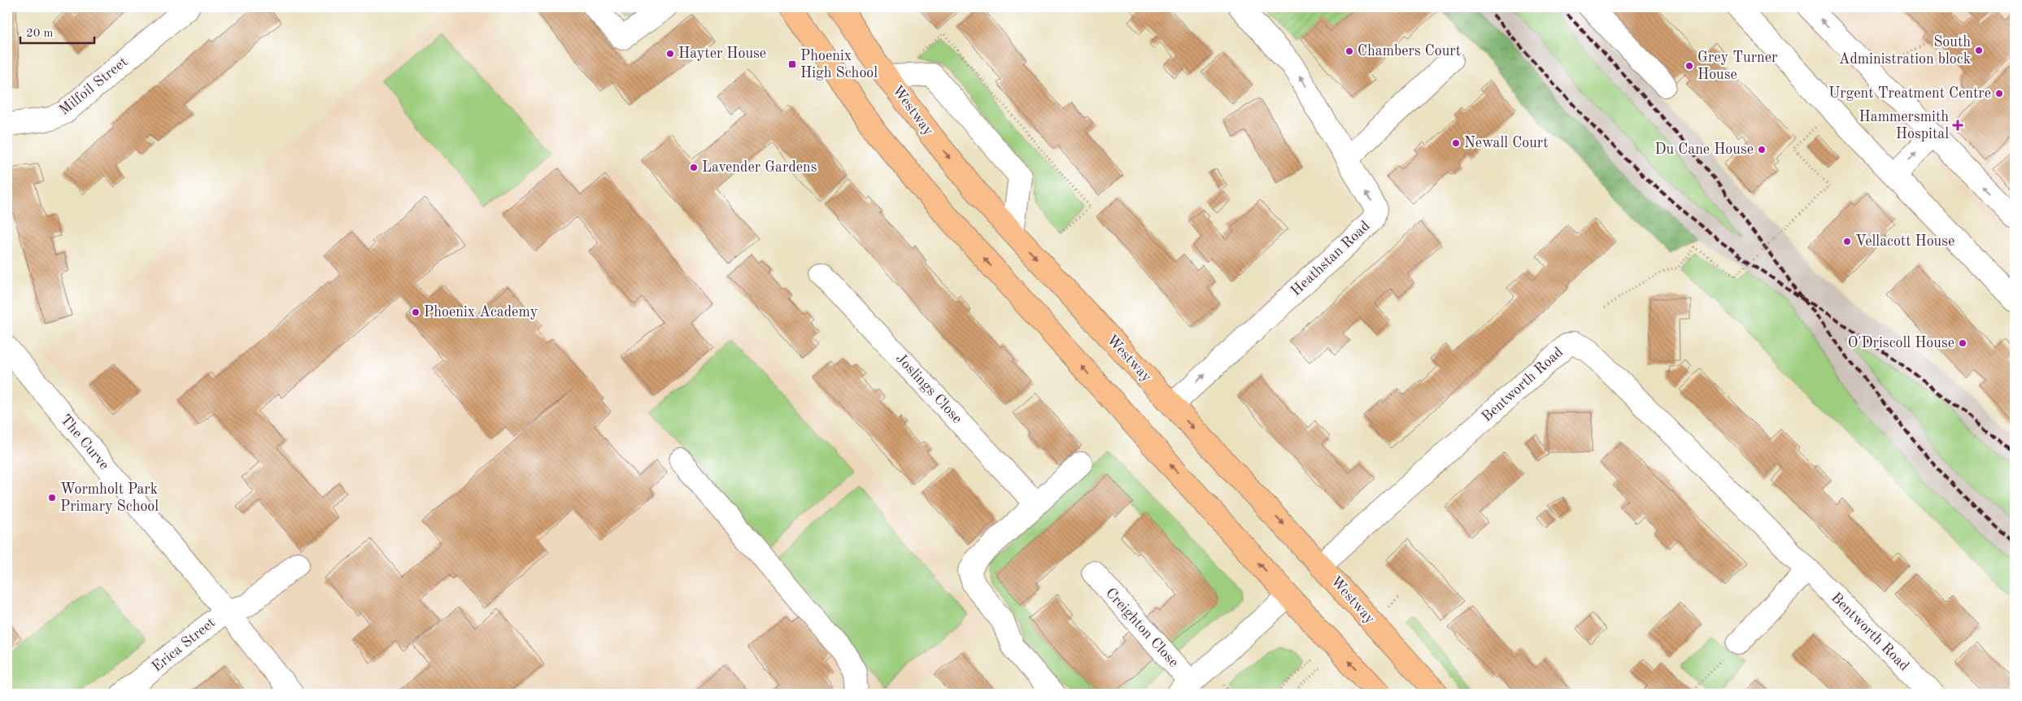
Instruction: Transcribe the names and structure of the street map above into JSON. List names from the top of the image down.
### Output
{
  "streets": {
    "highway": ["Westway"],
    "street": [
      "Milfoil Street",
      "Heathstan Road",
      "Bentworth Road",
      "Joslings Close",
      "The Curve",
      "Creighton Close",
      "Erica Street"
    ]
  },
  "crossings": [
    ["Westway", "Heathstan Road"],
    ["Westway", "Bentworth Road"],
    ["The Curve", "Erica Street"]
  ],
  "places": {
    "other": [
      "South Administration block",
      "Chambers Court",
      "Hayter House",
      "Grey Turner House",
      "Urgent Treatment Centre",
      "Newall Court",
      "Du Cane House",
      "Lavender Gardens",
      "Vellacott House",
      "Phoenix Academy",
      "O'Driscoll House",
      "Wormholt Park Primary School"
    ],
    "transit": ["Phoenix High School"],
    "health": ["Hammersmith Hospital"]
  },
  "scale_bar": "20 m"
}
